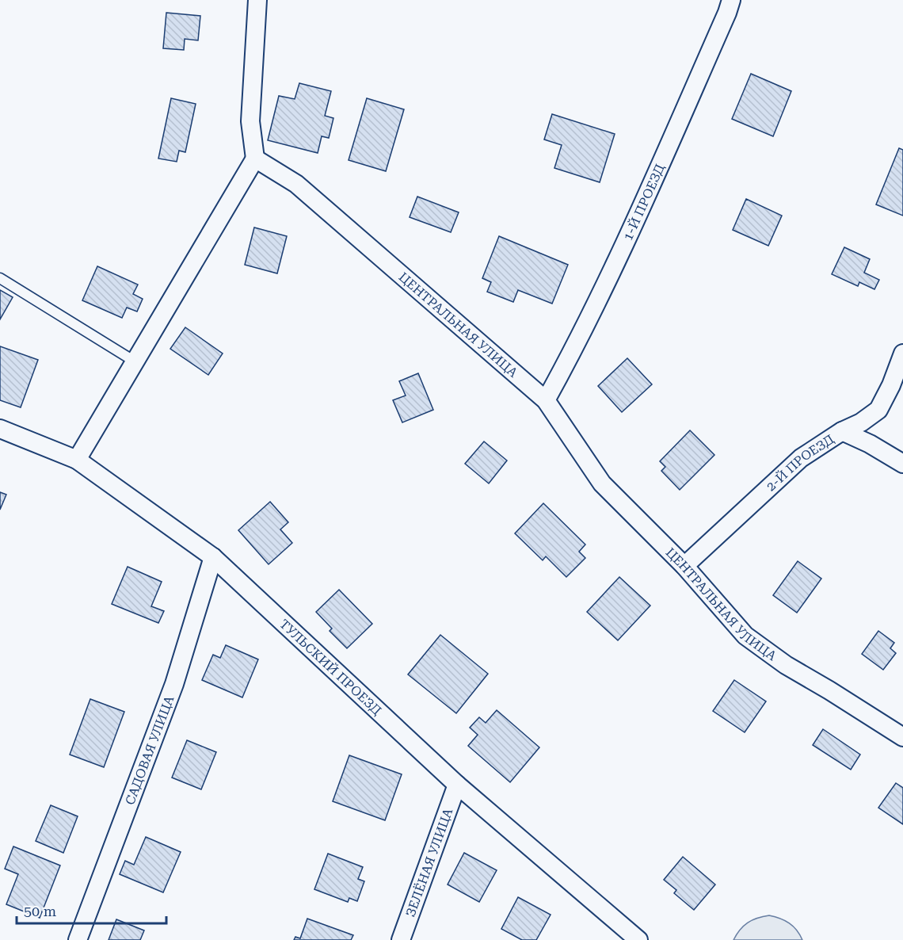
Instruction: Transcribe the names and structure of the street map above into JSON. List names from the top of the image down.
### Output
{
  "streets": {
    "street": [
      "1-Й ПРОЕЗД",
      "ЦЕНТРАЛЬНАЯ УЛИЦА",
      "2-Й ПРОЕЗД",
      "ТУЛЬСКИЙ ПРОЕЗД",
      "САДОВАЯ УЛИЦА",
      "ЗЕЛЁНАЯ УЛИЦА"
    ]
  },
  "crossings": [
    ["1-Й ПРОЕЗД", "ЦЕНТРАЛЬНАЯ УЛИЦА"],
    ["ЦЕНТРАЛЬНАЯ УЛИЦА", "2-Й ПРОЕЗД"],
    ["ТУЛЬСКИЙ ПРОЕЗД", "САДОВАЯ УЛИЦА"],
    ["ТУЛЬСКИЙ ПРОЕЗД", "ЗЕЛЁНАЯ УЛИЦА"]
  ],
  "scale_bar": "50 m"
}
